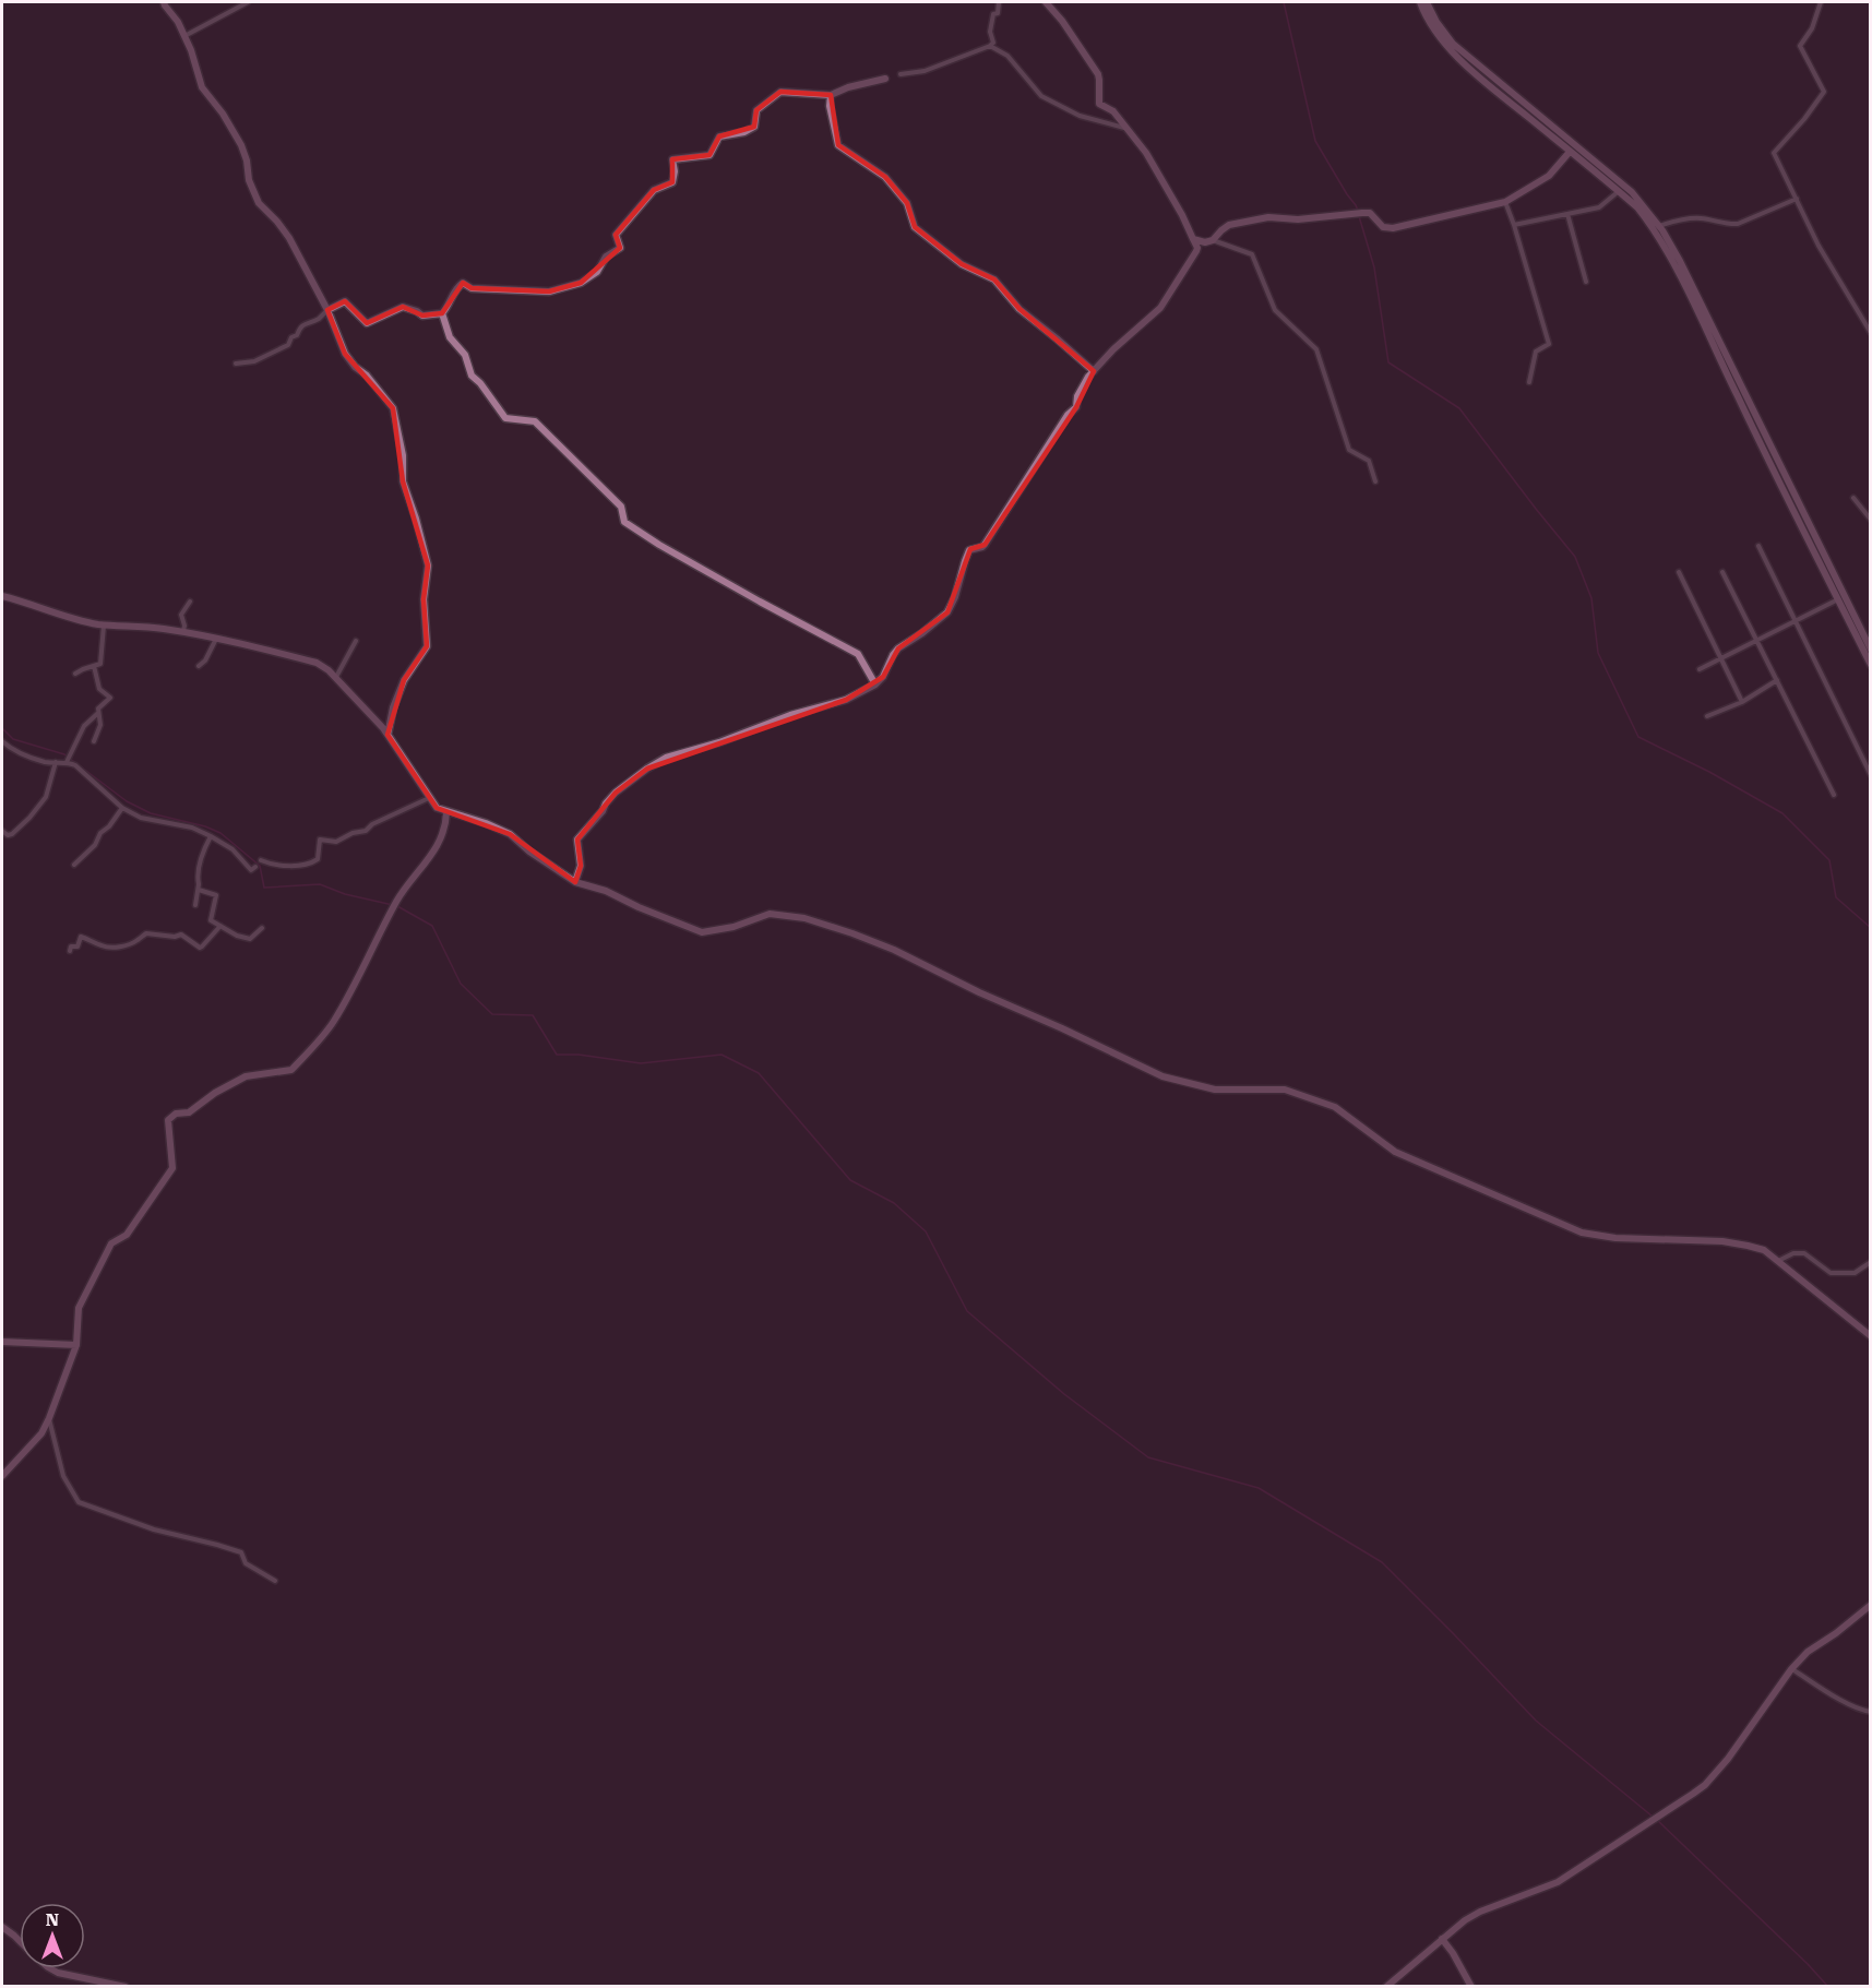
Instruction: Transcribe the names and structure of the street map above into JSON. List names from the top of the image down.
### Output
{
  "north": "top"
}
